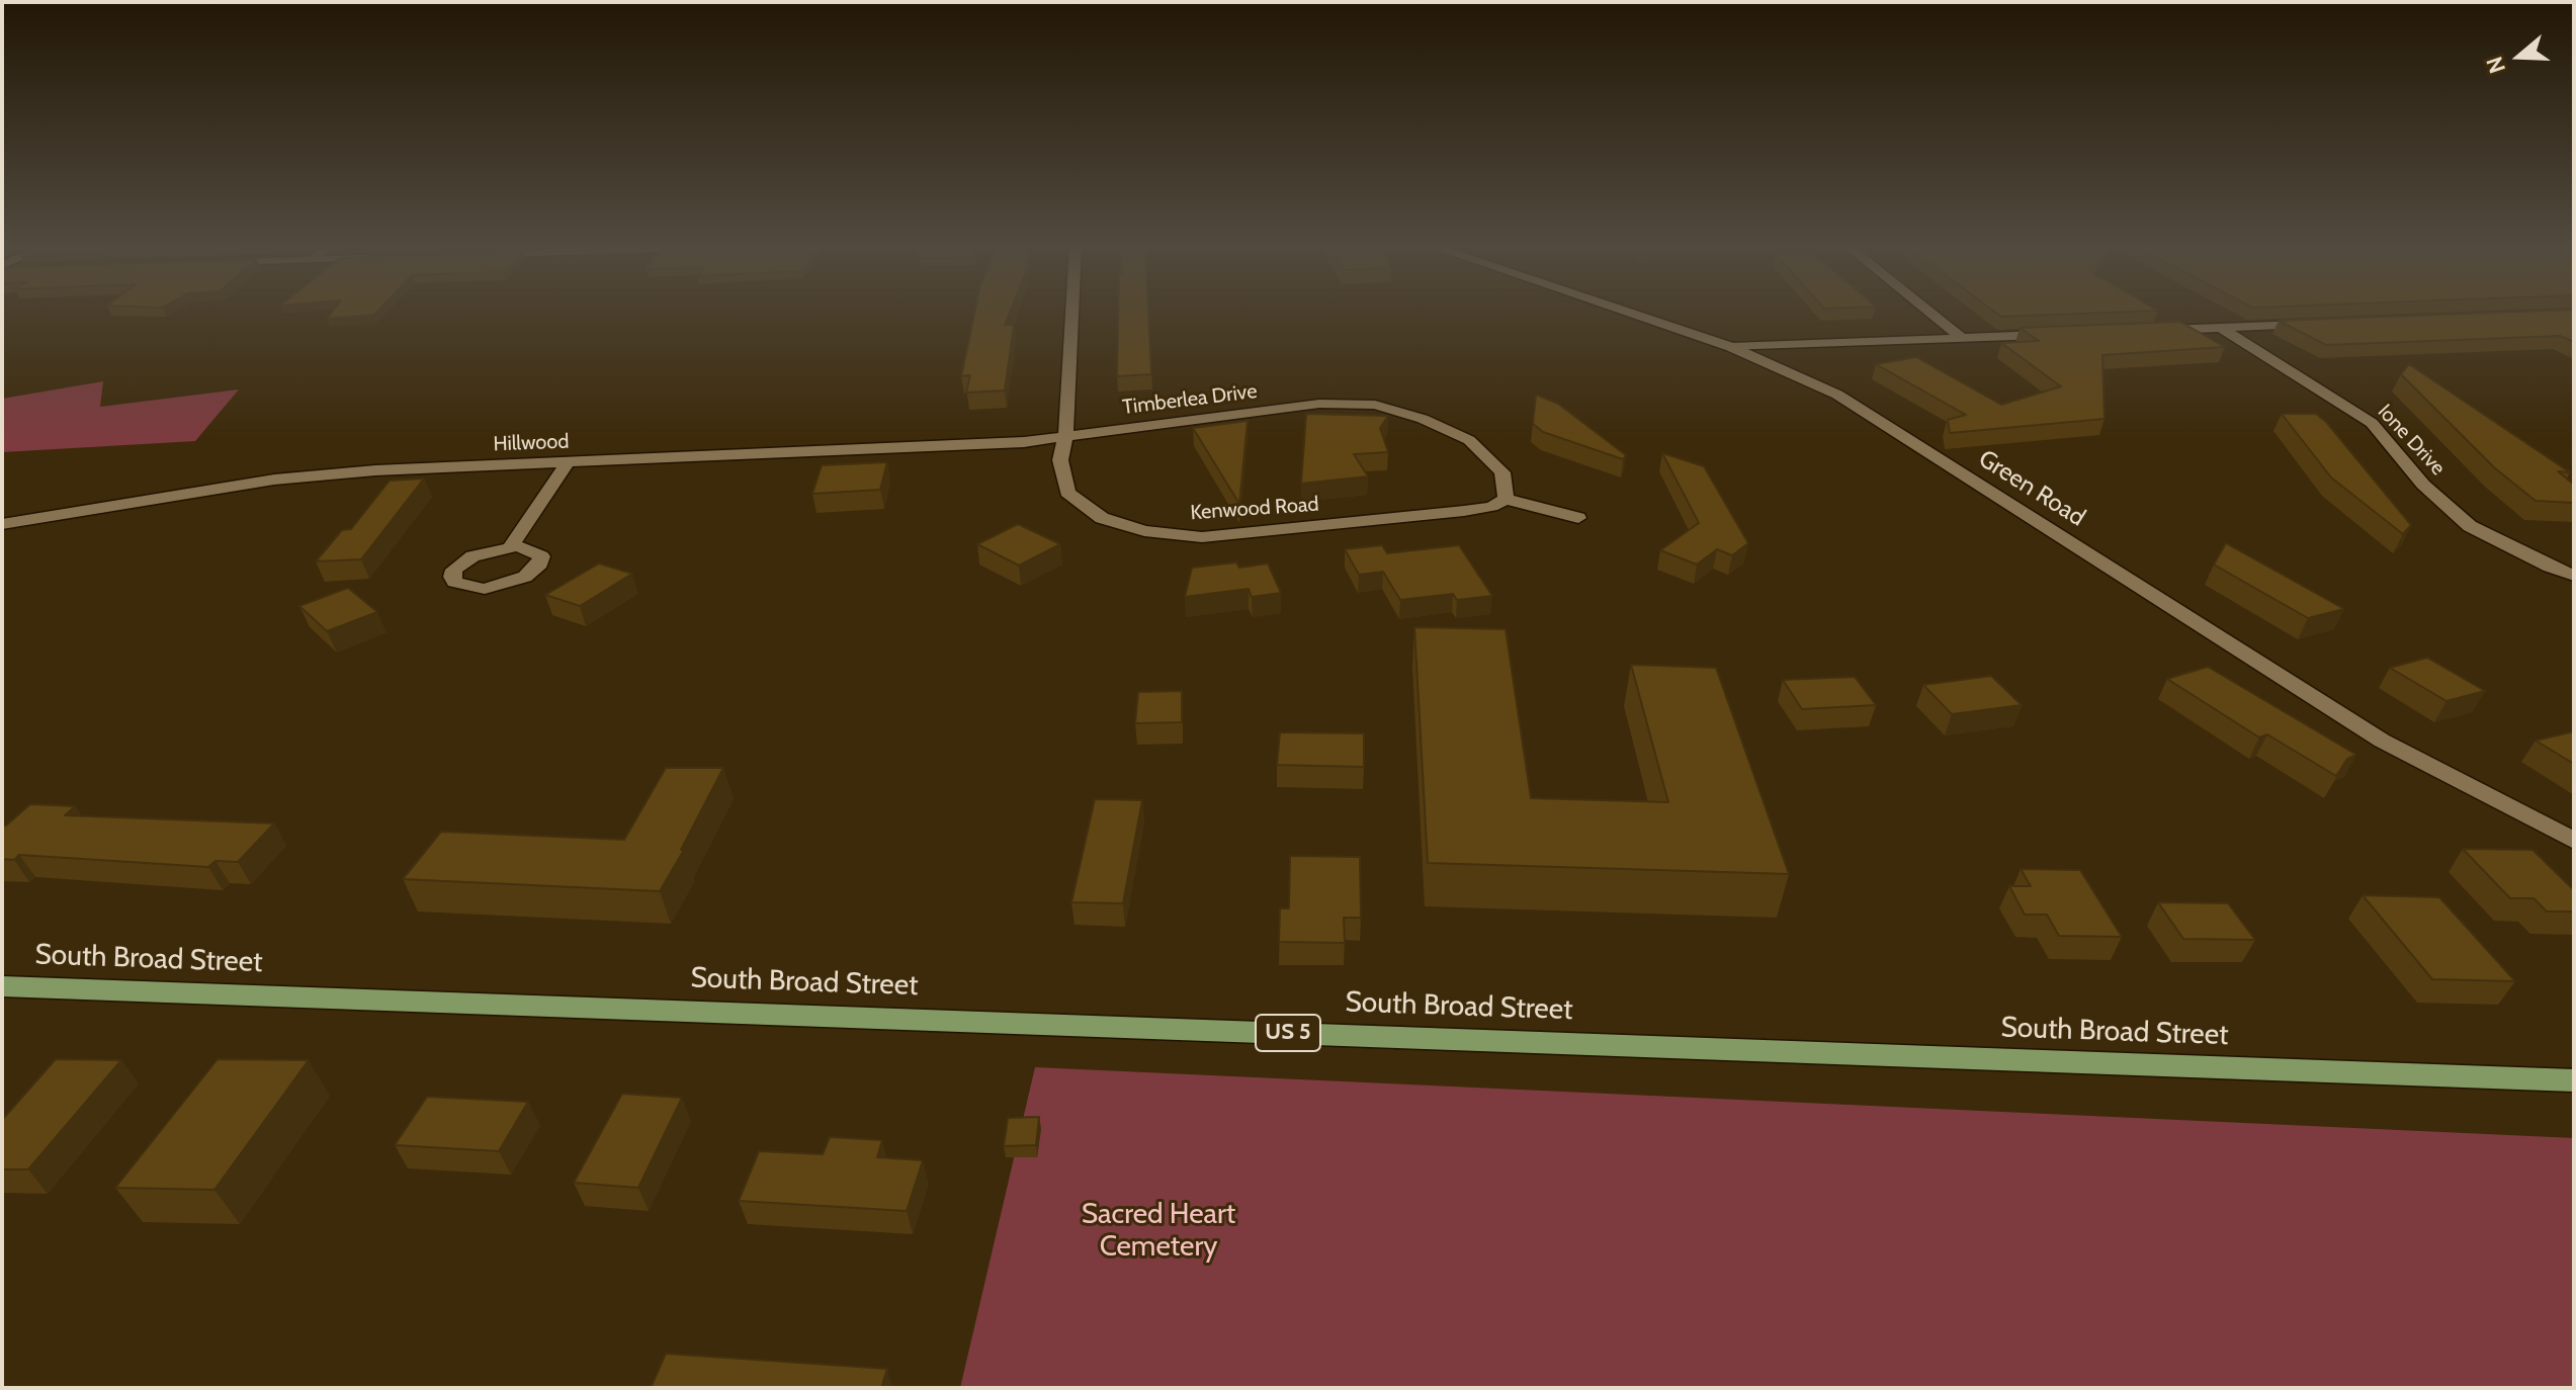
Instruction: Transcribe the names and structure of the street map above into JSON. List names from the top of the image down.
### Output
{
  "streets": {
    "main road": ["South Broad Street", "US 5"],
    "street": [
      "Timberlea Drive",
      "Ione Drive",
      "Hillwood",
      "Green Road",
      "Kenwood Road"
    ]
  },
  "crossings": [
    ["Timberlea Drive", "Hillwood"],
    ["Timberlea Drive", "Kenwood Road"],
    ["Hillwood", "Kenwood Road"]
  ],
  "parks": ["Sacred Heart Cemetery"],
  "north": "left"
}
